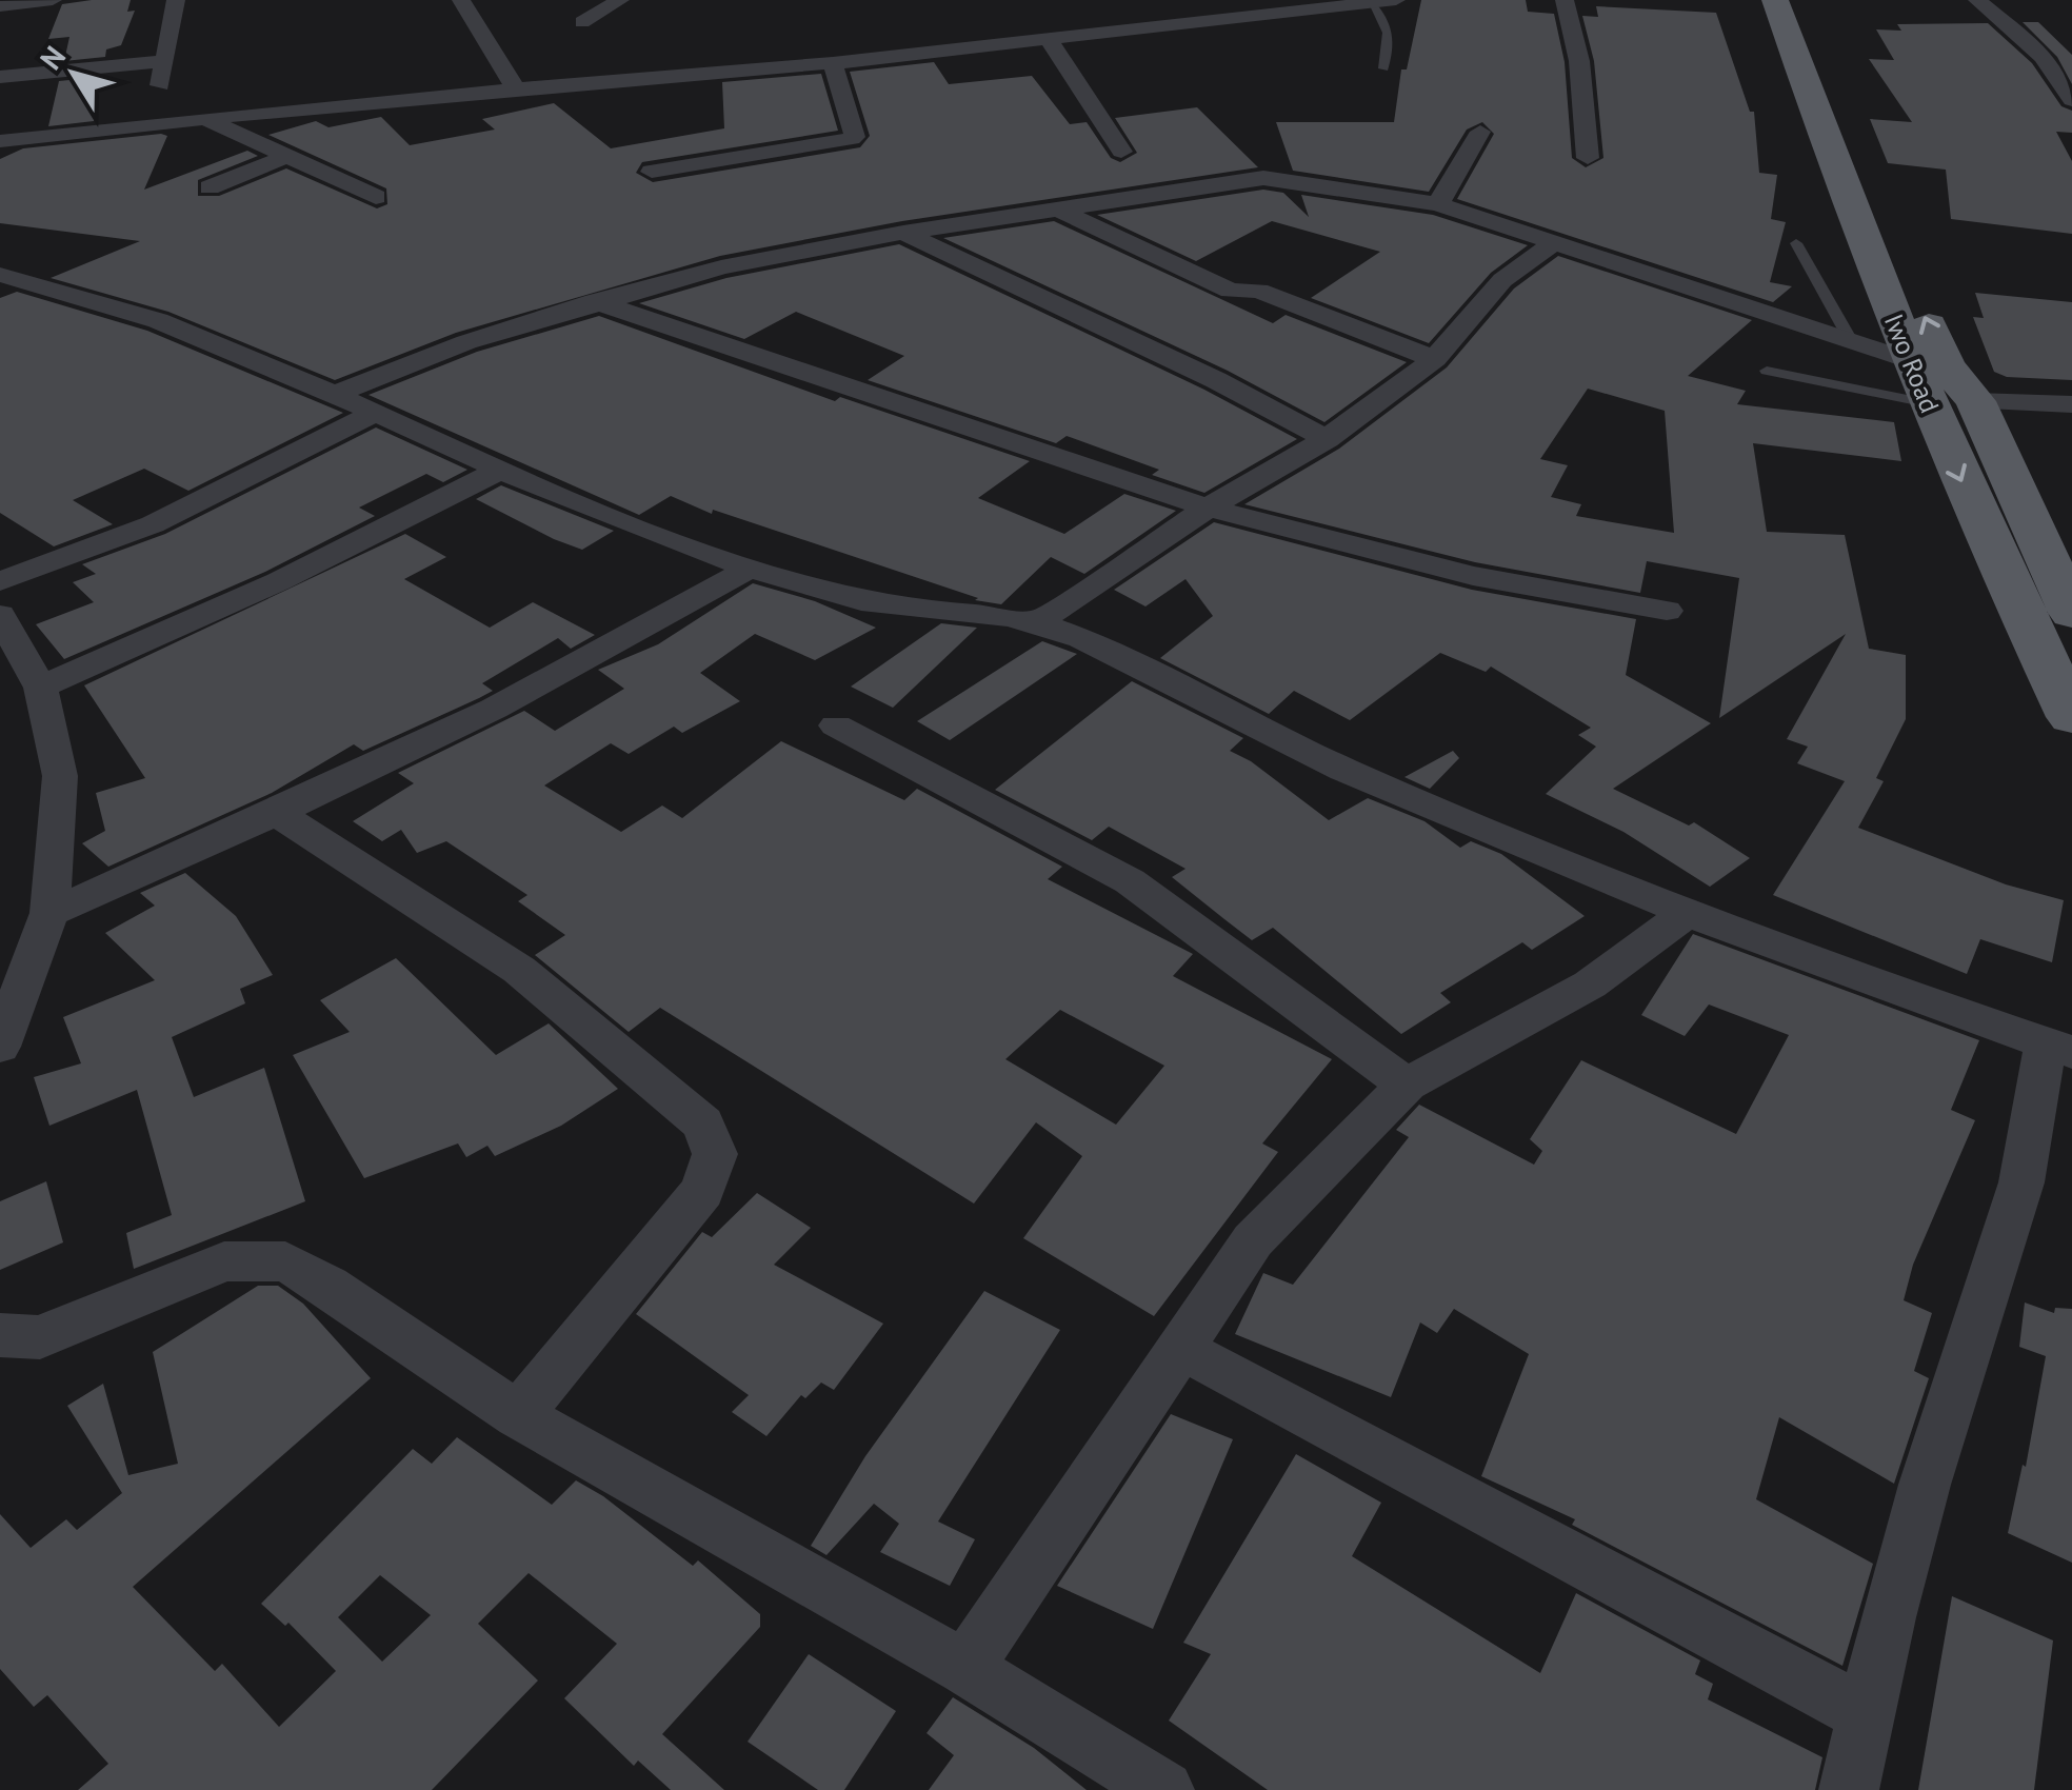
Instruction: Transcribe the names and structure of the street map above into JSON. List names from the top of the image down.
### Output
{
  "streets": {
    "main road": ["Iwo Road"]
  },
  "north": "top left"
}
